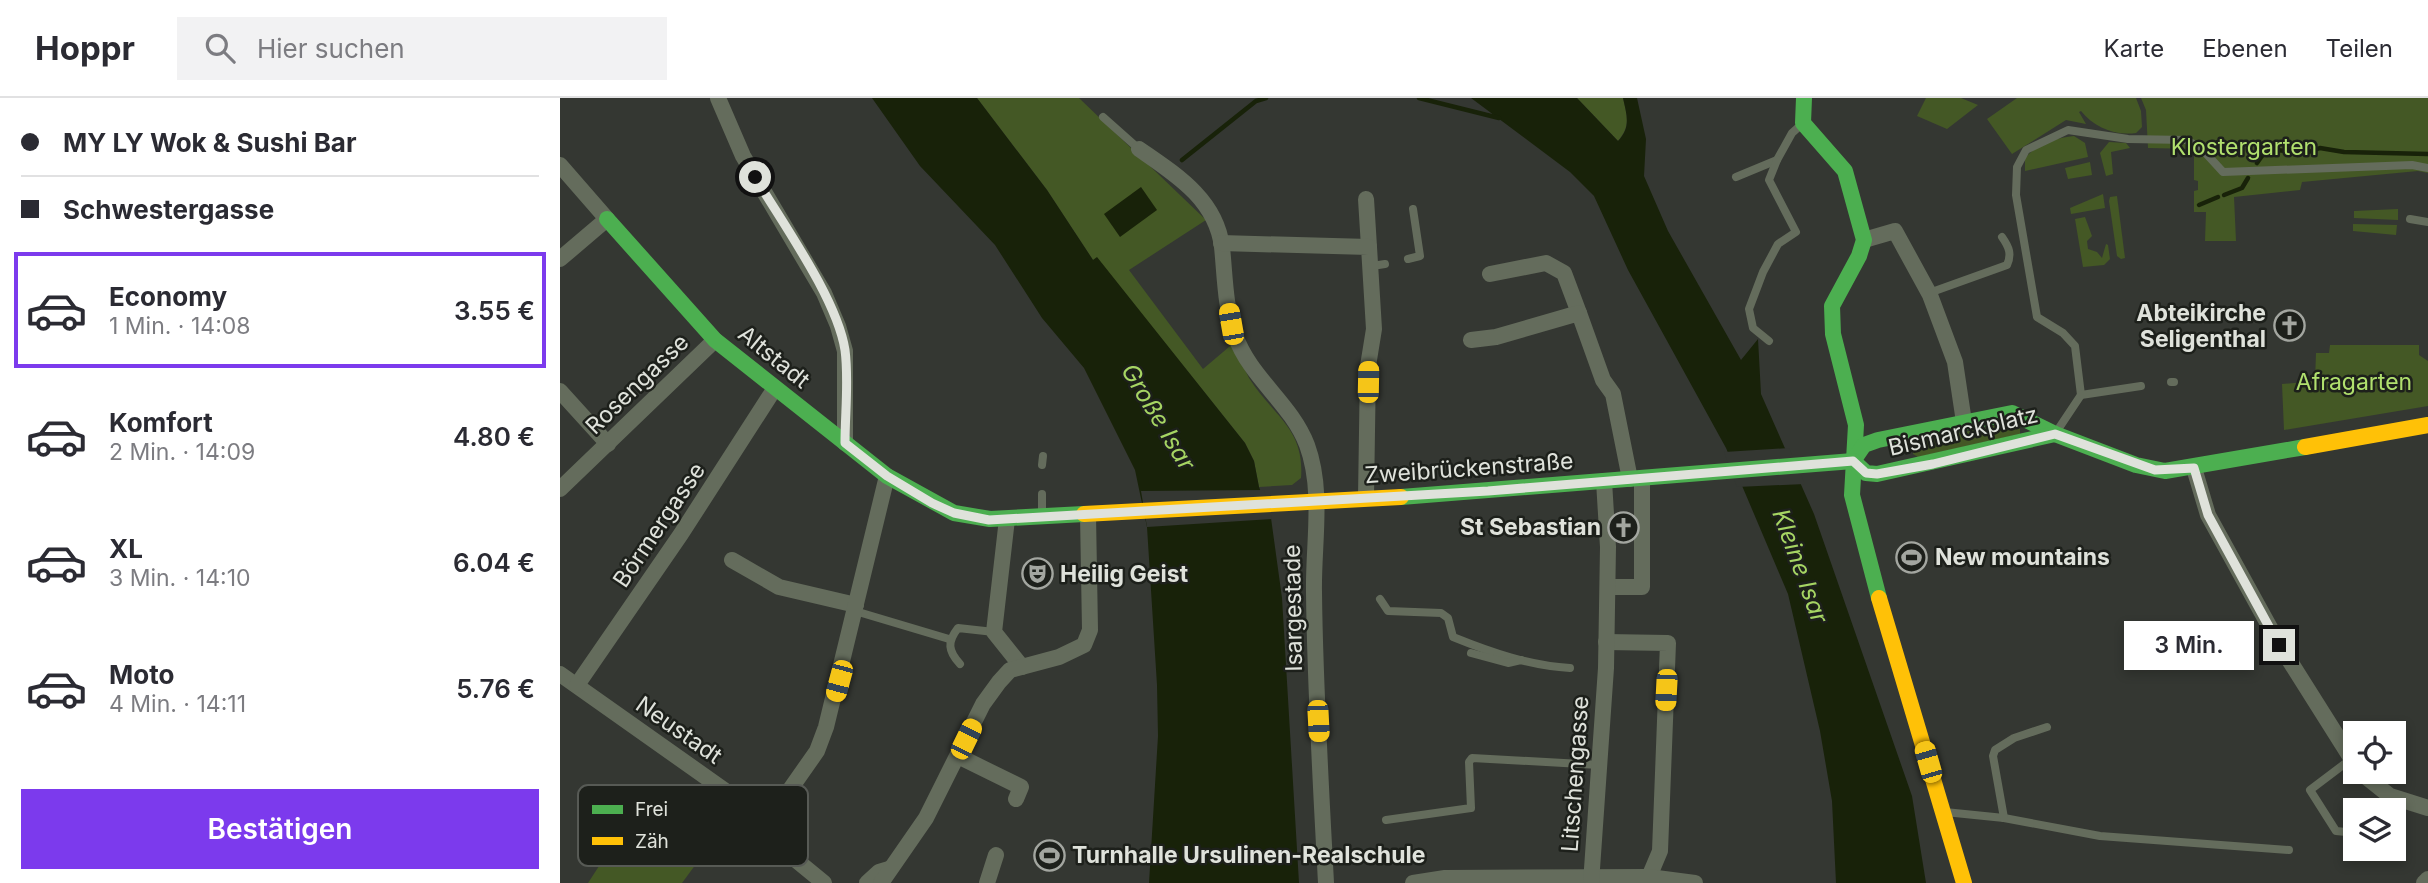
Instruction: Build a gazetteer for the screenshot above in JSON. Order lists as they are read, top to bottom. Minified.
{"streets":{"street":["Altstadt","Rosengasse","Bismarckplatz","Zweibrückenstraße","Börmergasse","Isargestade","Neustadt","Litschengasse"]},"crossings":[["Altstadt","Rosengasse"],["Altstadt","Zweibrückenstraße"],["Altstadt","Börmergasse"],["Bismarckplatz","Zweibrückenstraße"],["Zweibrückenstraße","Isargestade"],["Zweibrückenstraße","Litschengasse"],["Börmergasse","Neustadt"]],"water":["Große Isar","Kleine Isar"],"parks":["Klostergarten","Afragarten"],"places":{"church":["Abteikirche Seligenthal","St Sebastian"],"sports":["New mountains","Turnhalle Ursulinen-Realschule"],"theatre":["Heilig Geist"]},"legend":["Frei","Zäh"],"page":{"header":"Hoppr","search":"Hier suchen","nav":["Karte","Ebenen","Teilen"],"banner":["MY LY Wok & Sushi Bar","Schwestergasse"],"list":[{"name":"Economy","note":"1 Min. · 14:08","value":"3.55 €"},{"name":"Komfort","note":"2 Min. · 14:09","value":"4.80 €"},{"name":"XL","note":"3 Min. · 14:10","value":"6.04 €"},{"name":"Moto","note":"4 Min. · 14:11","value":"5.76 €"}],"bubble":"3 Min.","buttons":"Bestätigen"}}
